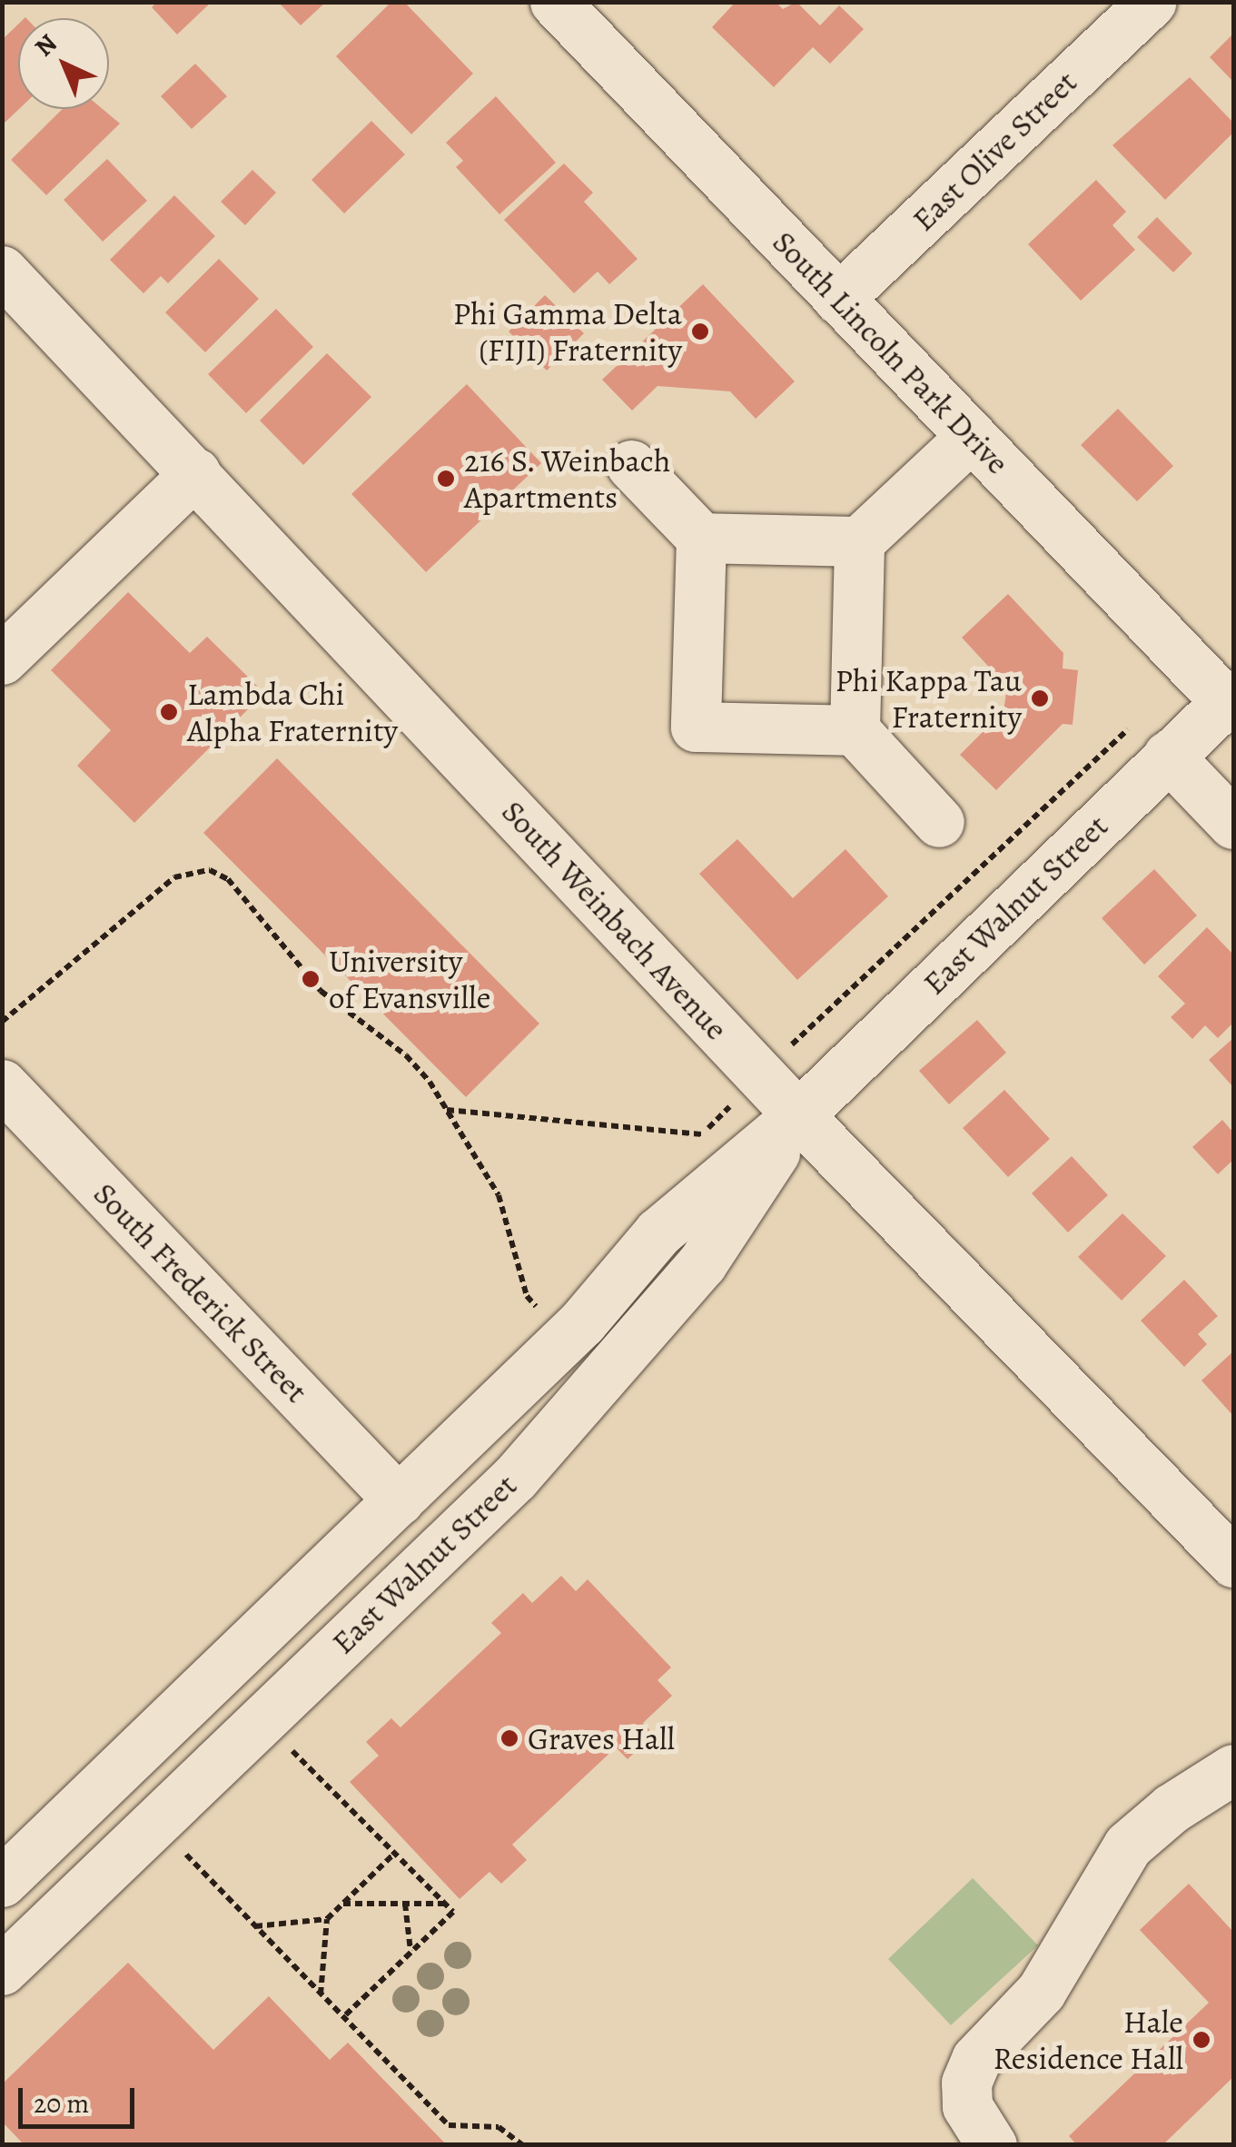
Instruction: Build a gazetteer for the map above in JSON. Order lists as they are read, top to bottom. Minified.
{"streets":{"street":["East Olive Street","South Lincoln Park Drive","East Walnut Street","South Weinbach Avenue","South Frederick Street"]},"crossings":[["East Olive Street","South Lincoln Park Drive"],["South Lincoln Park Drive","East Walnut Street"],["East Walnut Street","South Weinbach Avenue"],["East Walnut Street","South Frederick Street"]],"places":["Phi Gamma Delta (FIJI) Fraternity","216 S. Weinbach Apartments","Phi Kappa Tau Fraternity","Lambda Chi Alpha Fraternity","University of Evansville","Graves Hall","Hale Residence Hall"],"scale_bar":"20 m","north":"top left"}
